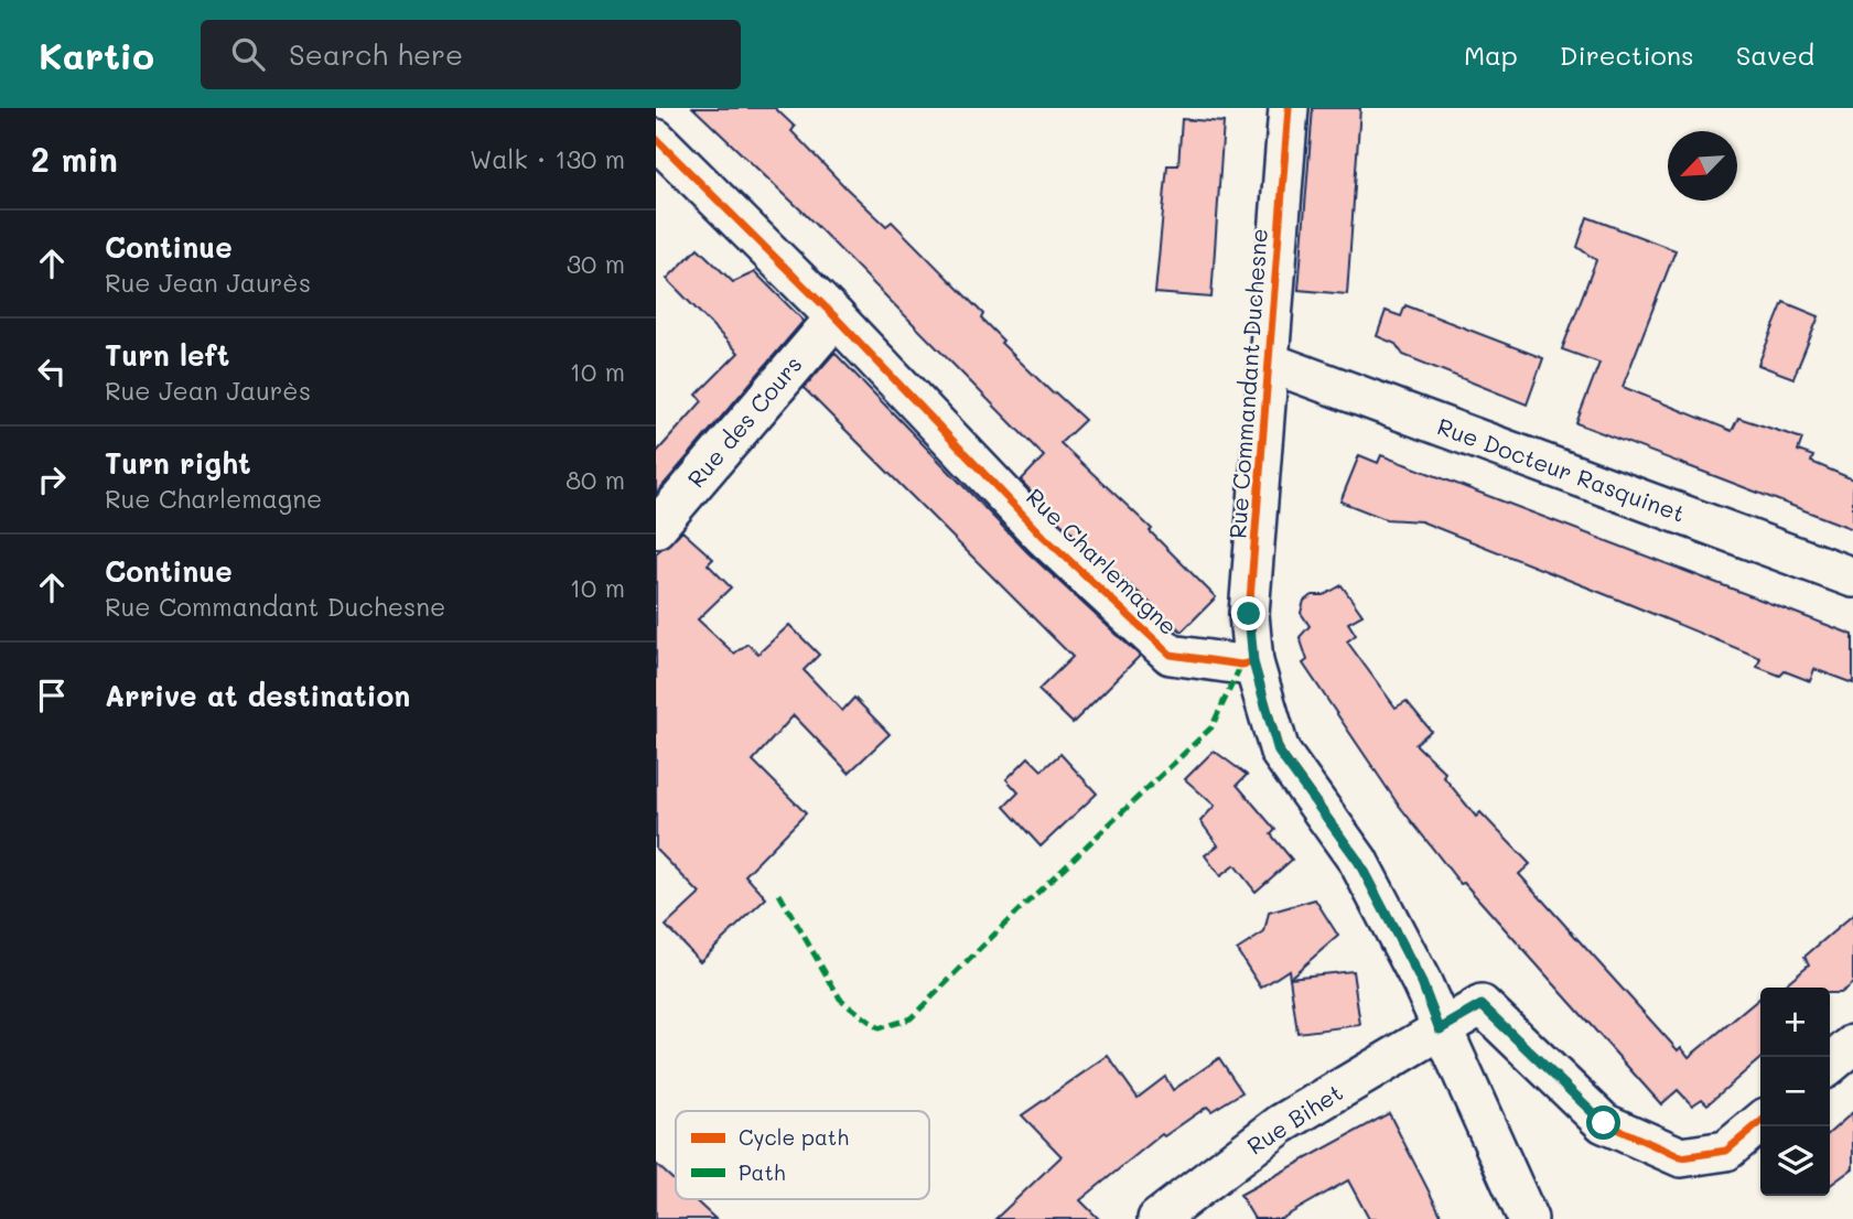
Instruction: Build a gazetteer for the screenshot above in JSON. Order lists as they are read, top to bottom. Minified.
{"streets":{"street":["Rue Commandant Duchesne","Rue des Cours","Rue Docteur Rasquinet","Rue Charlemagne","Rue Bihet"]},"crossings":[["Rue Commandant Duchesne","Rue Docteur Rasquinet"],["Rue Commandant Duchesne","Rue Charlemagne"],["Rue des Cours","Rue Charlemagne"]],"legend":["Cycle path","Path"],"north":"bottom left","page":{"header":"Kartio","search":"Search here","nav":["Map","Directions","Saved"],"heading":["2 min","Walk · 130 m"],"list":[["Continue","Rue Jean Jaurès","30 m"],["Turn left","Rue Jean Jaurès","10 m"],["Turn right","Rue Charlemagne","80 m"],["Continue","Rue Commandant Duchesne","10 m"],"Arrive at destination"],"map_buttons":["+","−"]}}
